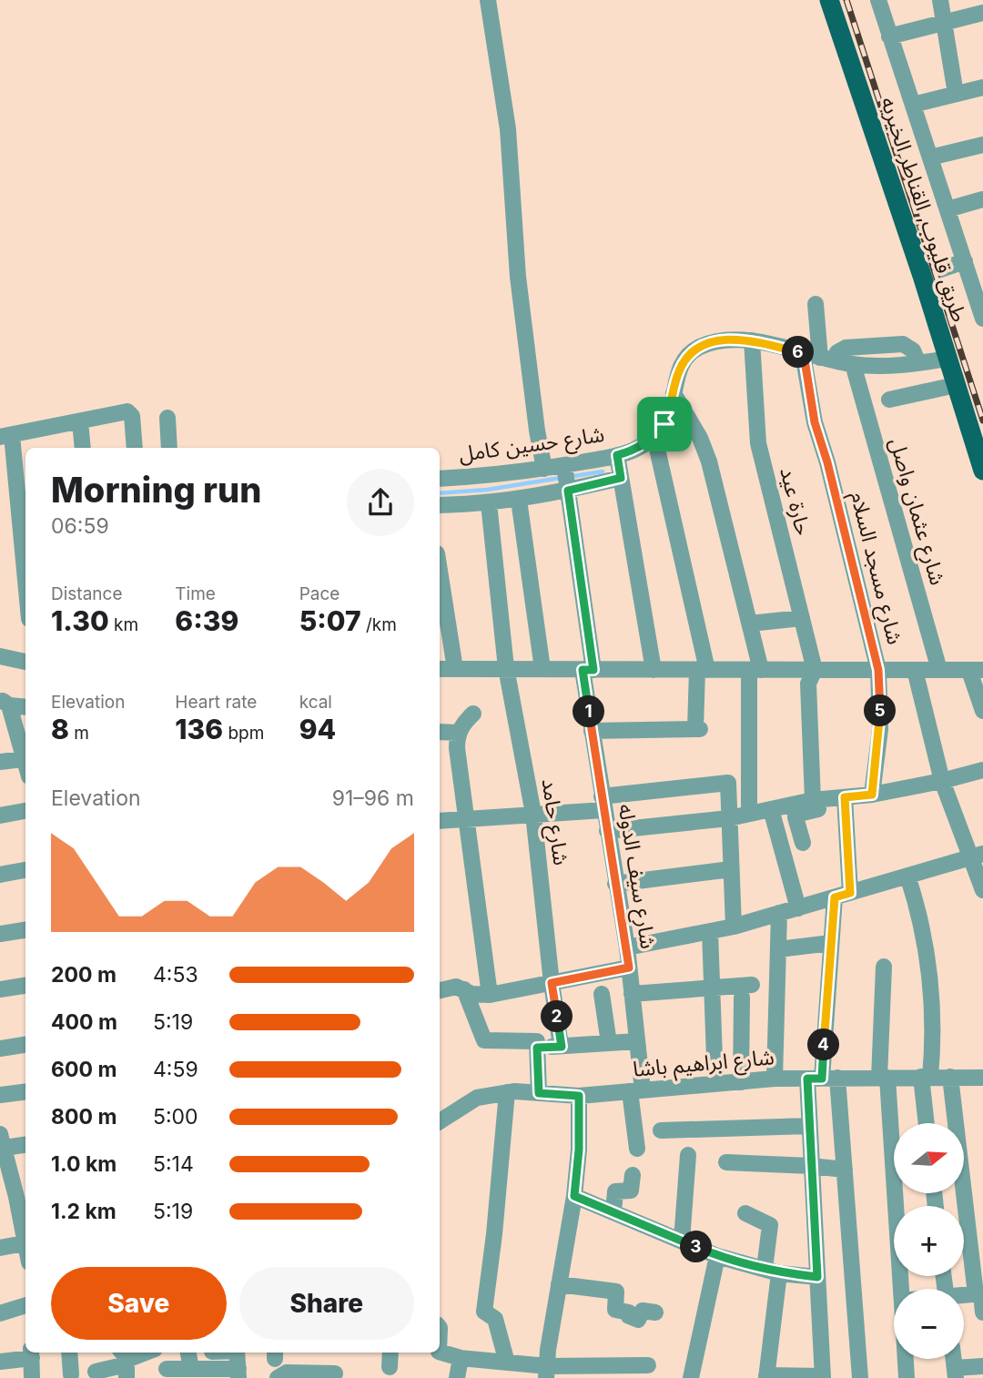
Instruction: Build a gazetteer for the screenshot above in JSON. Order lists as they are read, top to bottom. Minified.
{"streets":{"main road":["طريق قليوب, القناطر الخيريه"],"street":["شارع حسين كامل","حارة عيد","شارع عثمان واصل","شارع مسجد السلام","شارع حامد","شارع سيف الدوله","شارع ابراهيم باشا"]},"crossings":[["شارع حسين كامل","شارع سيف الدوله"],["شارع سيف الدوله","شارع ابراهيم باشا"]],"north":"right","page":{"pins":["6","5","1","2","4","3"],"heading":["Morning run","06:59"],"stats":[["Distance","1.30 km"],["Time","6:39"],["Pace","5:07 /km"],["Elevation","8 m"],["Heart rate","136 bpm"],["kcal","94"]],"chart":["Elevation","91–96 m"],"list":[{"name":"200 m","note":"4:53"},{"name":"400 m","note":"5:19"},{"name":"600 m","note":"4:59"},{"name":"800 m","note":"5:00"},{"name":"1.0 km","note":"5:14"},{"name":"1.2 km","note":"5:19"}],"map_buttons":["+","−"],"buttons":["Save","Share"]}}
